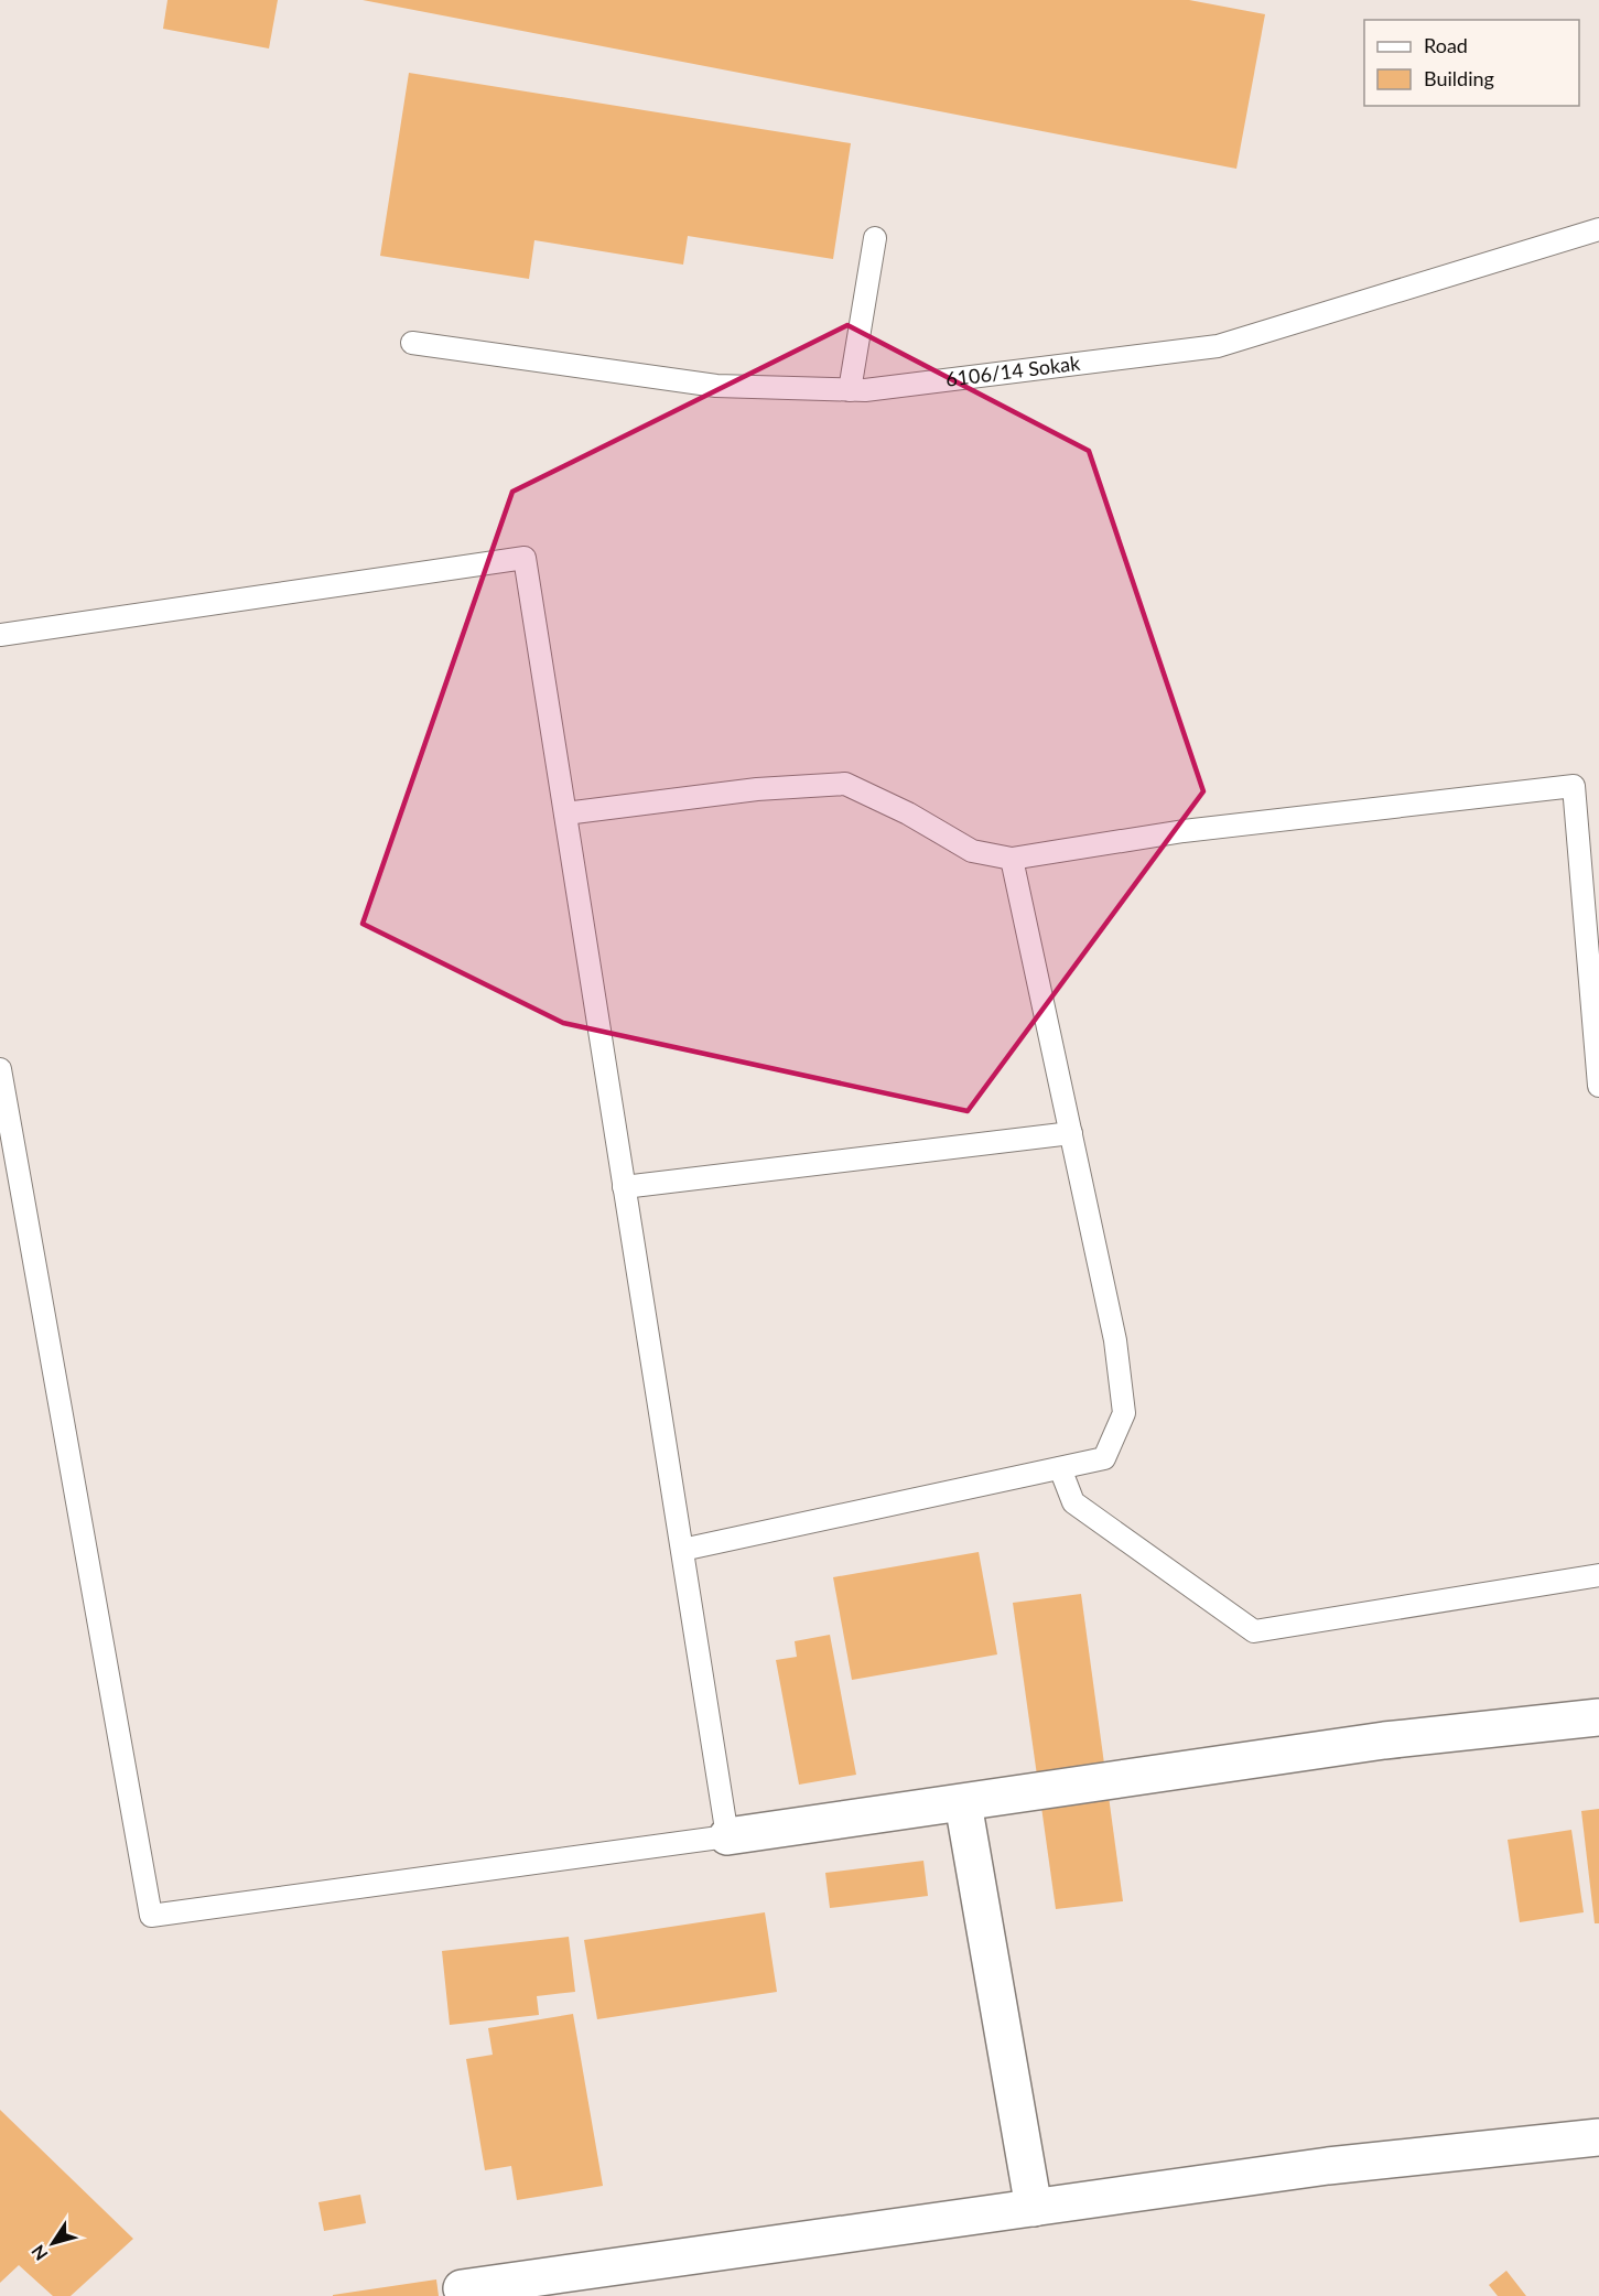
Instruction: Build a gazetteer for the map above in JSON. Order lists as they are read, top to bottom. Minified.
{"streets":{"lane":["6106/14 Sokak"]},"legend":["Road","Building"],"north":"bottom left"}
